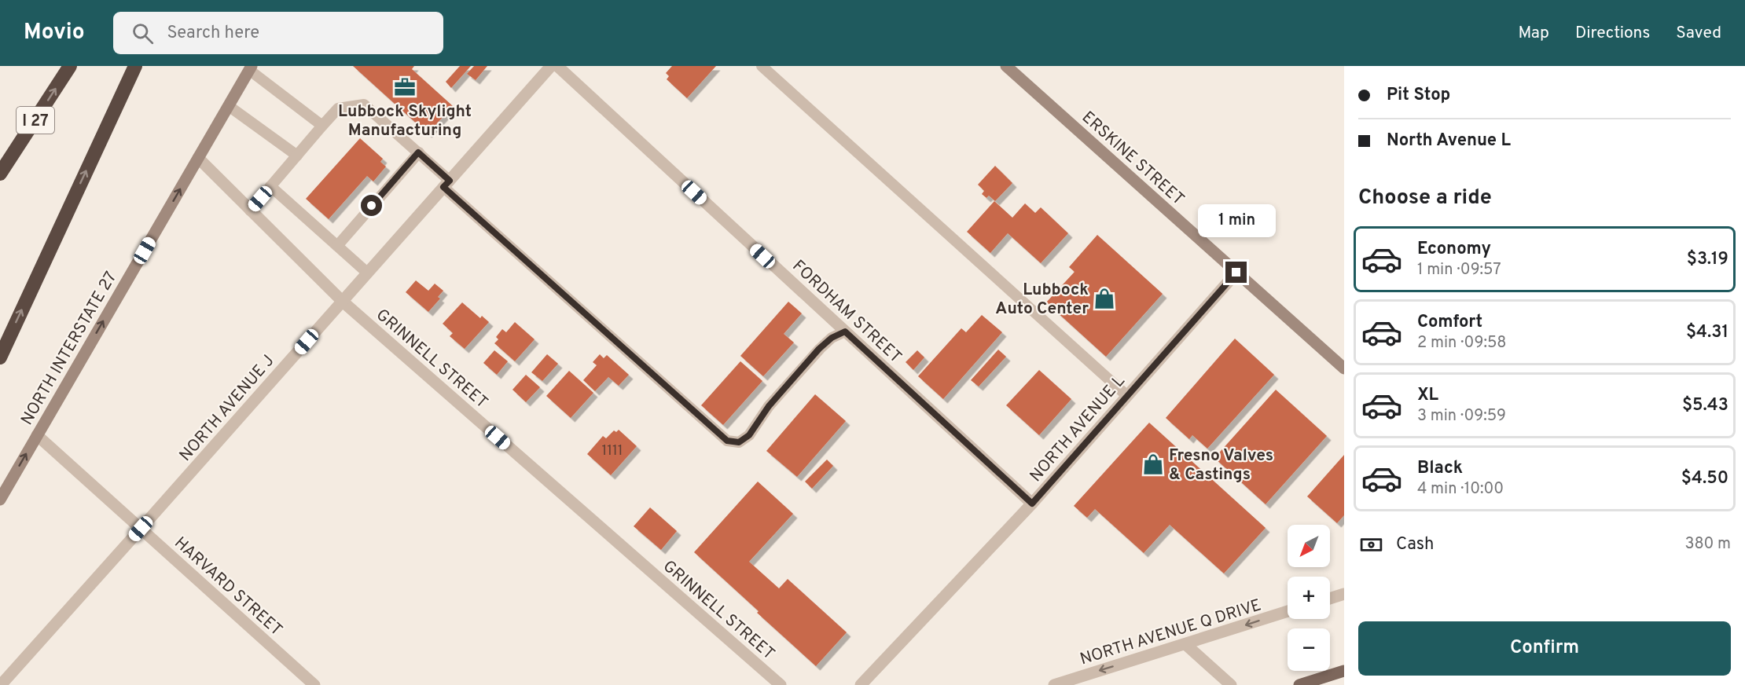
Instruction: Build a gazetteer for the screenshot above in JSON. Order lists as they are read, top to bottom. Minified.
{"streets":{"highway":["I 27"],"main road":["ERSKINE STREET","NORTH INTERSTATE 27"],"street":["FORDHAM STREET","GRINNELL STREET","NORTH AVENUE J","NORTH AVENUE L","HARVARD STREET","NORTH AVENUE Q DRIVE"]},"crossings":[["ERSKINE STREET","NORTH AVENUE L"],["FORDHAM STREET","NORTH AVENUE L"],["NORTH INTERSTATE 27","GRINNELL STREET"],["NORTH INTERSTATE 27","HARVARD STREET"],["GRINNELL STREET","NORTH AVENUE J"],["NORTH AVENUE J","HARVARD STREET"]],"one_way":["NORTH INTERSTATE 27","NORTH AVENUE Q DRIVE"],"places":{"office":["Lubbock Skylight Manufacturing"],"shop":["Lubbock Auto Center","Fresno Valves & Castings"]},"house_numbers":["1111"],"north":"bottom left","page":{"header":"Movio","search":"Search here","nav":["Map","Directions","Saved"],"banner":["Pit Stop","North Avenue L"],"heading":"Choose a ride","bubble":"1 min","list":[{"name":"Economy","note":"1 min · 09:57","value":"$3.19"},{"name":"Comfort","note":"2 min · 09:58","value":"$4.31"},{"name":"XL","note":"3 min · 09:59","value":"$5.43"},{"name":"Black","note":"4 min · 10:00","value":"$4.50"}],"pay":["Cash","380 m"],"map_buttons":["+","−"],"buttons":"Confirm"}}
